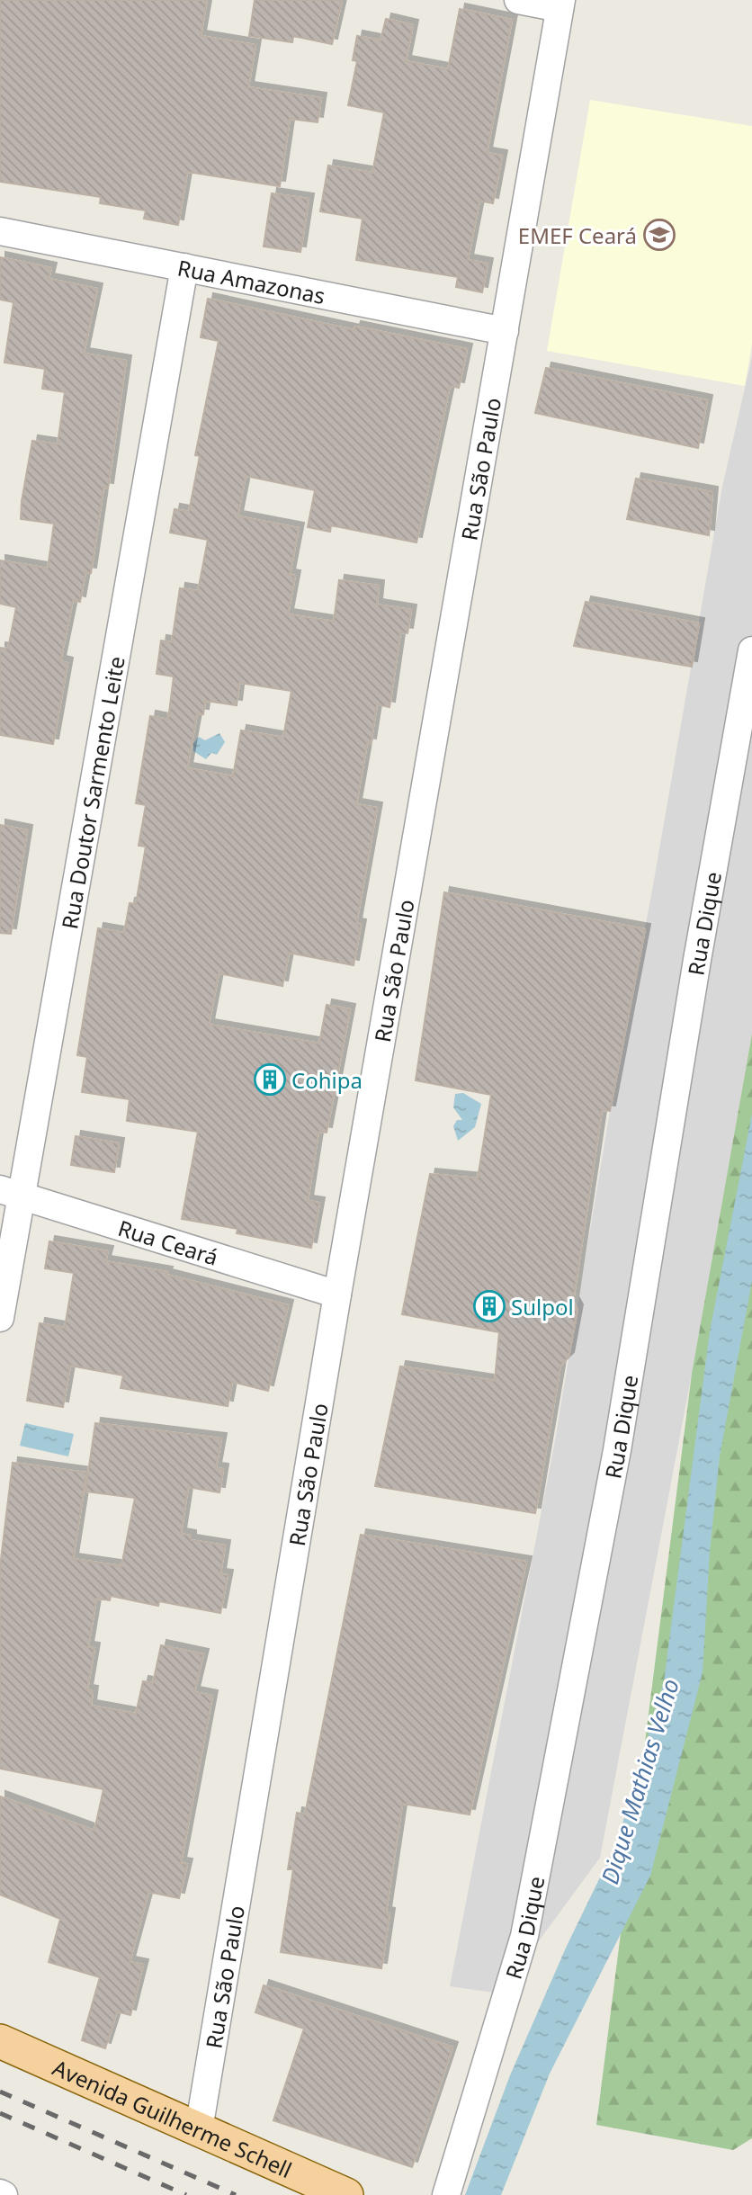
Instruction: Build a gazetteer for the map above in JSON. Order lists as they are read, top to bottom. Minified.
{"streets":{"main road":["Avenida Guilherme Schell"],"street":["Rua Amazonas","Rua São Paulo","Rua Doutor Sarmento Leite","Rua Dique","Rua Ceará"]},"crossings":[["Rua Amazonas","Rua São Paulo"],["Rua Amazonas","Rua Doutor Sarmento Leite"],["Rua São Paulo","Rua Ceará"],["Rua São Paulo","Avenida Guilherme Schell"],["Rua Doutor Sarmento Leite","Rua Ceará"]],"water":["Dique Mathias Velho"],"places":{"school or university":["EMEF Ceará"],"building":["Cohipa","Sulpol"]}}
